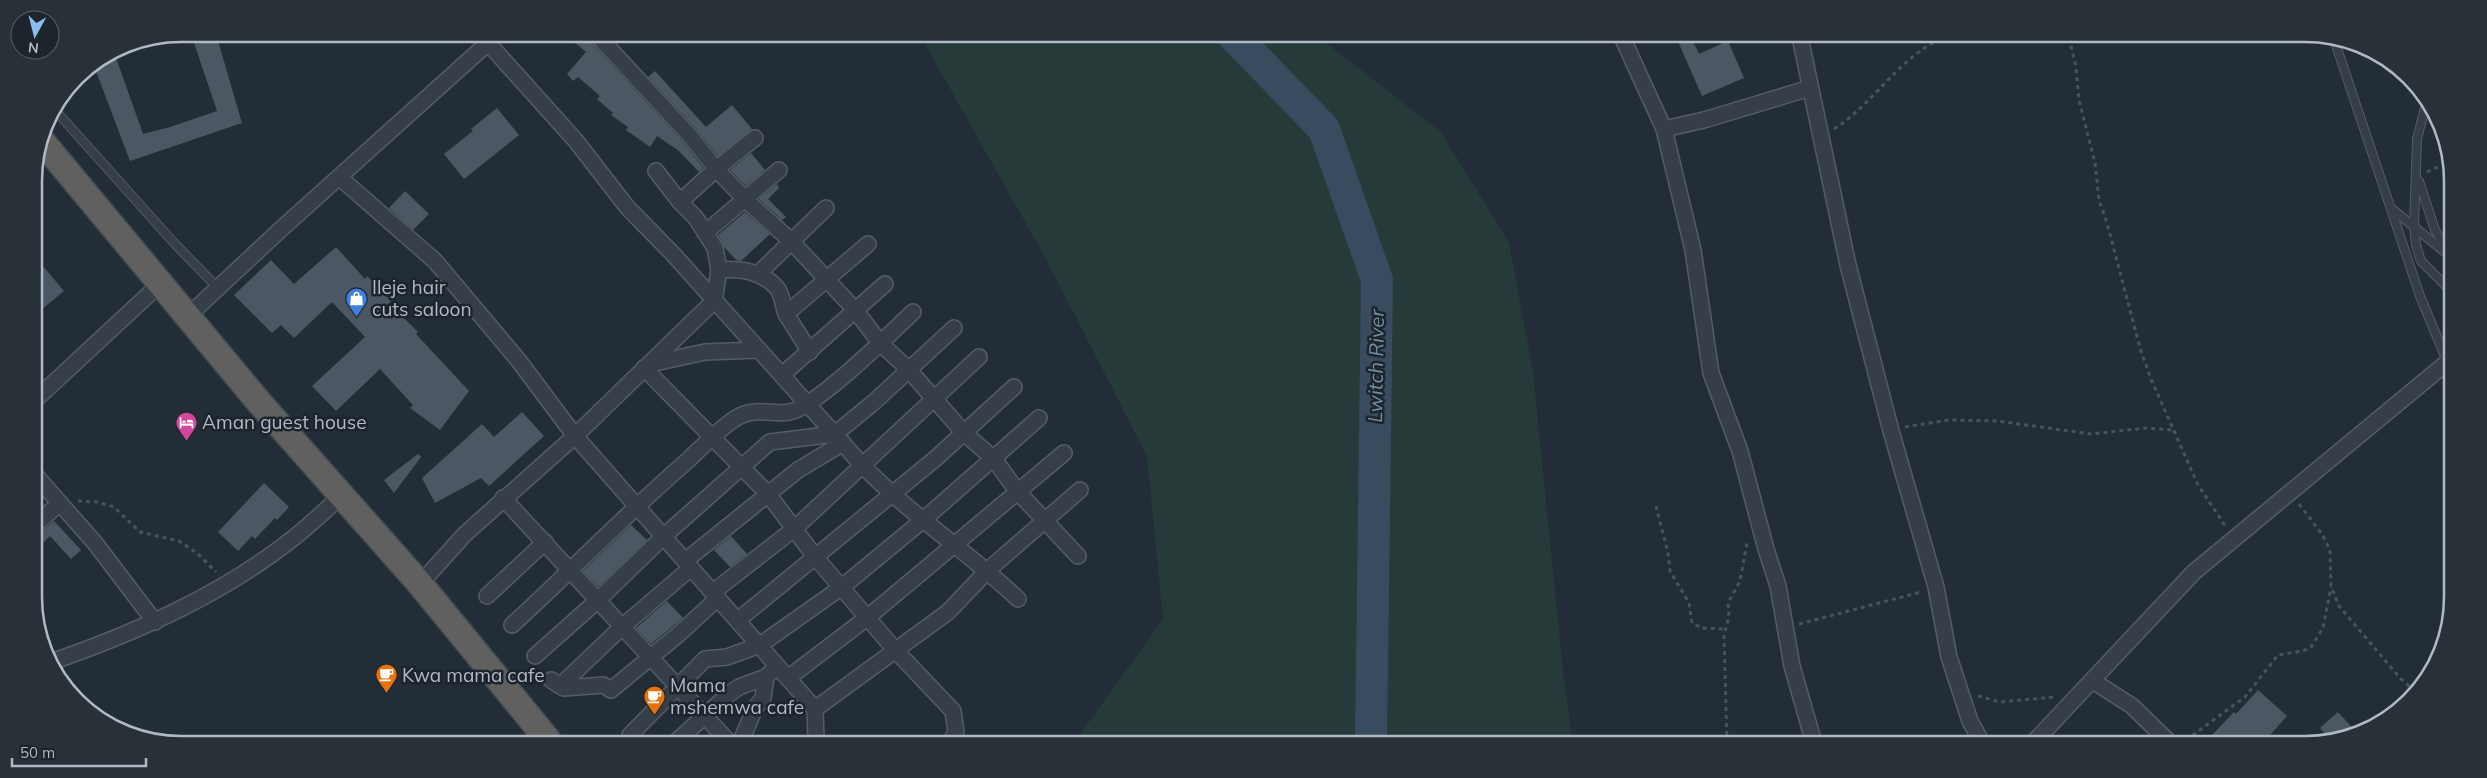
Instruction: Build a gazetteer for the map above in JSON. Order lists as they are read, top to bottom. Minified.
{"water":["Lwitch River"],"places":{"shop":["Ileje hair cuts saloon"],"hotel":["Aman guest house"],"cafe":["Kwa mama cafe","Mama mshemwa cafe"]},"scale_bar":"50 m","north":"bottom"}
